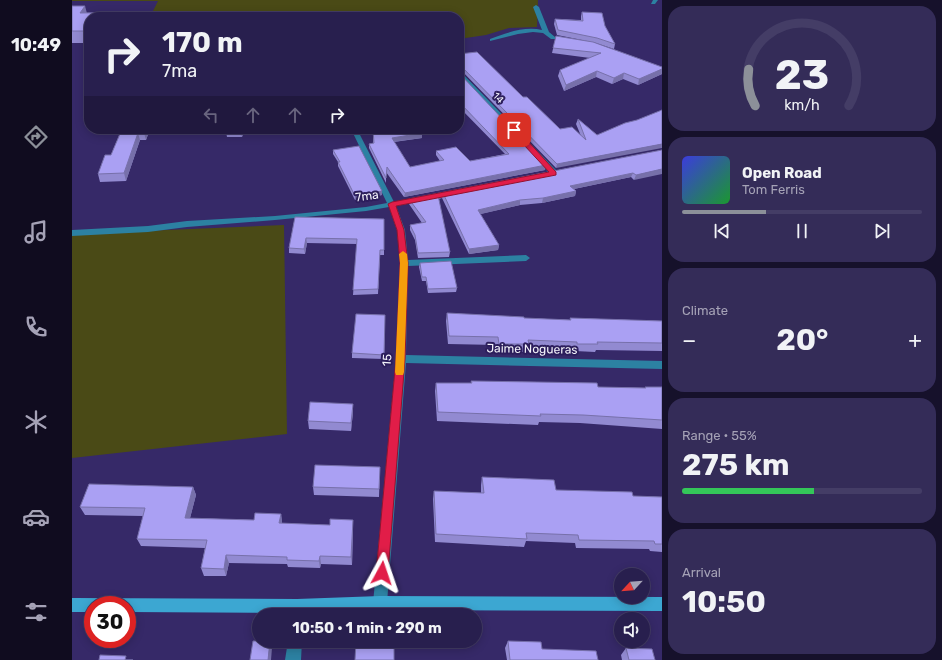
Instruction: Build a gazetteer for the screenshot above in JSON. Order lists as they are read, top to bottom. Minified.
{"streets":{"street":["14","7ma","Jaime Nogueras","15"]},"crossings":[["7ma","15"],["Jaime Nogueras","15"]],"north":"bottom left","page":{"tabs":"10:49","turn":["170 m","7ma"],"song":["Open Road","Tom Ferris"],"tile":["Climate",["Range · 55%","275 km"],["Arrival","10:50"]],"heat":["−","20°","+"],"limit":"30","trip":"10:50 · 1 min · 290 m","gauge":["23","km/h"]}}
